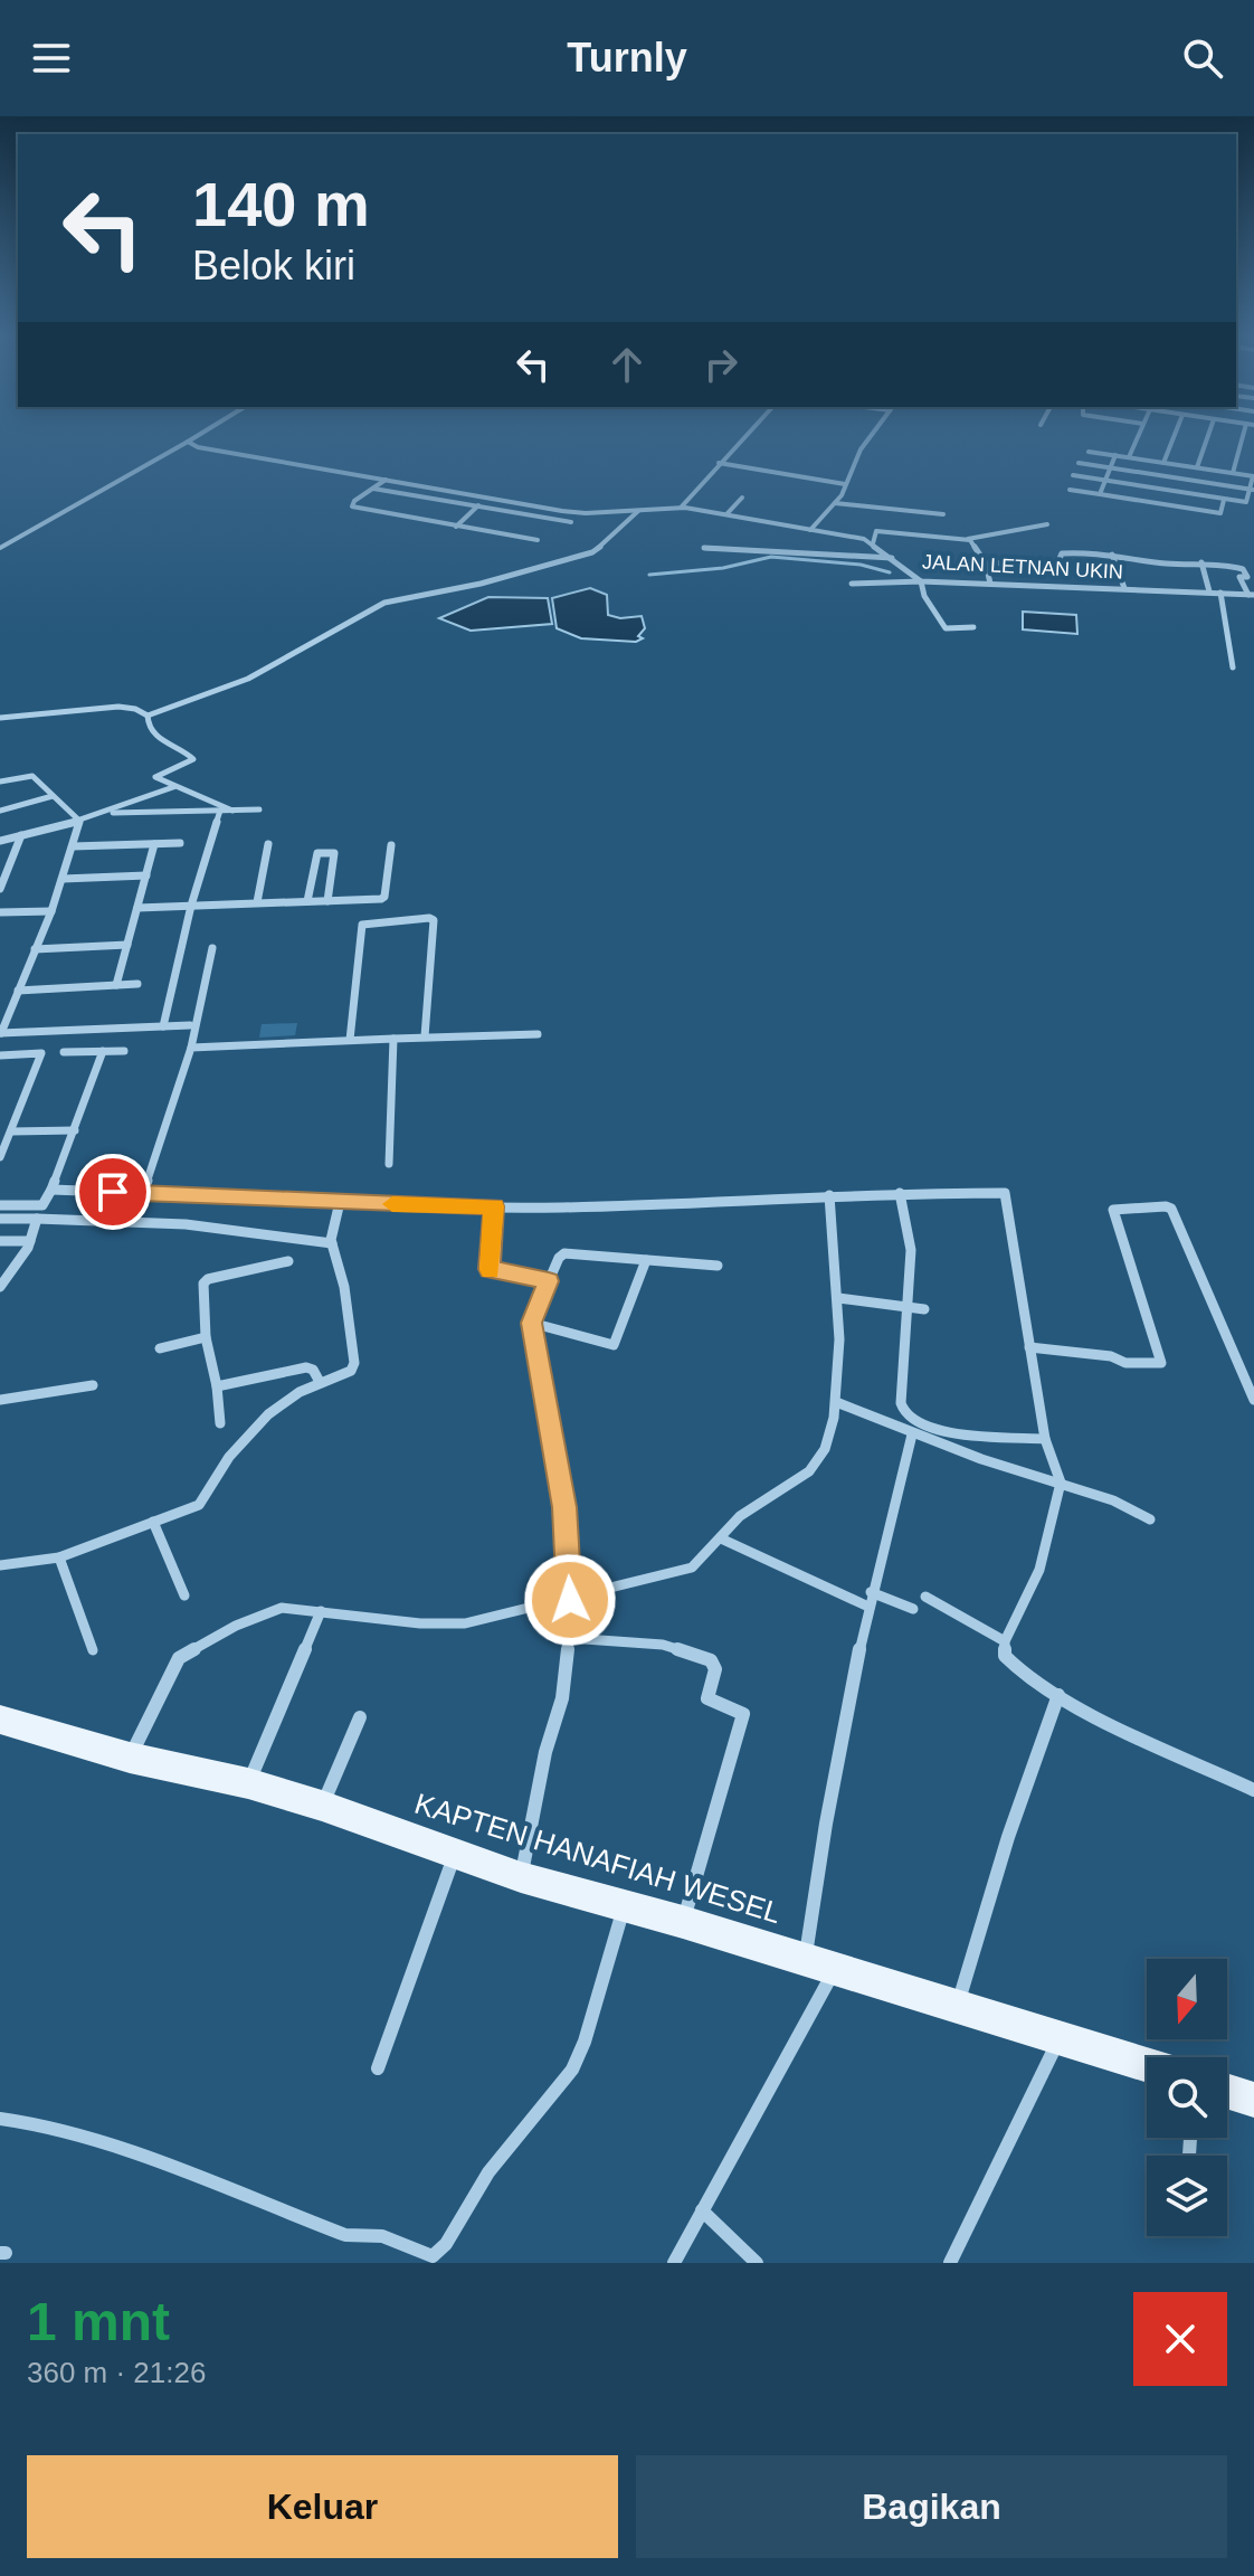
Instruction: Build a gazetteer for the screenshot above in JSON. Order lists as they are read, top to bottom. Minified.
{"streets":{"main road":["KAPTEN HANAFIAH WESEL"],"street":["JALAN LETNAN UKIN"]},"north":"bottom","page":{"header":"Turnly","turn":["140 m","Belok kiri"],"heading":["1 mnt","360 m · 21:26"],"buttons":["Keluar","Bagikan"]}}
